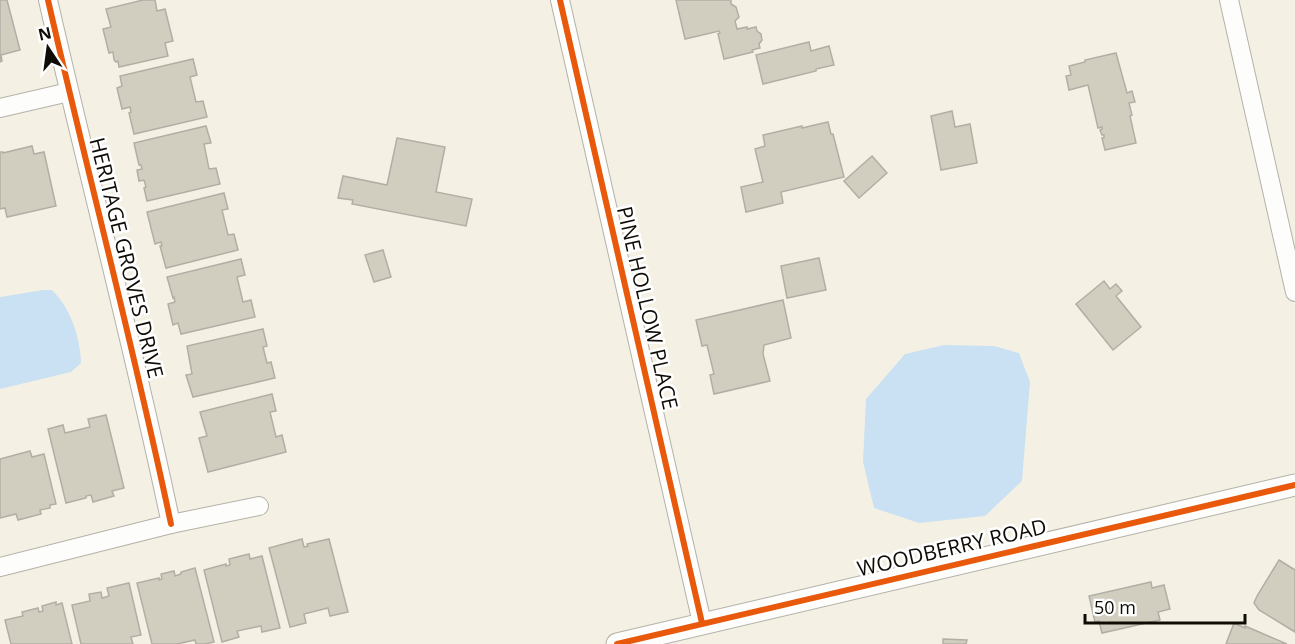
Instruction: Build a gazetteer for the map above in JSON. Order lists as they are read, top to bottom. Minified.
{"streets":{"street":["HERITAGE GROVES DRIVE","PINE HOLLOW PLACE","WOODBERRY ROAD"]},"crossings":[["PINE HOLLOW PLACE","WOODBERRY ROAD"]],"scale_bar":"50 m","north":"top"}
